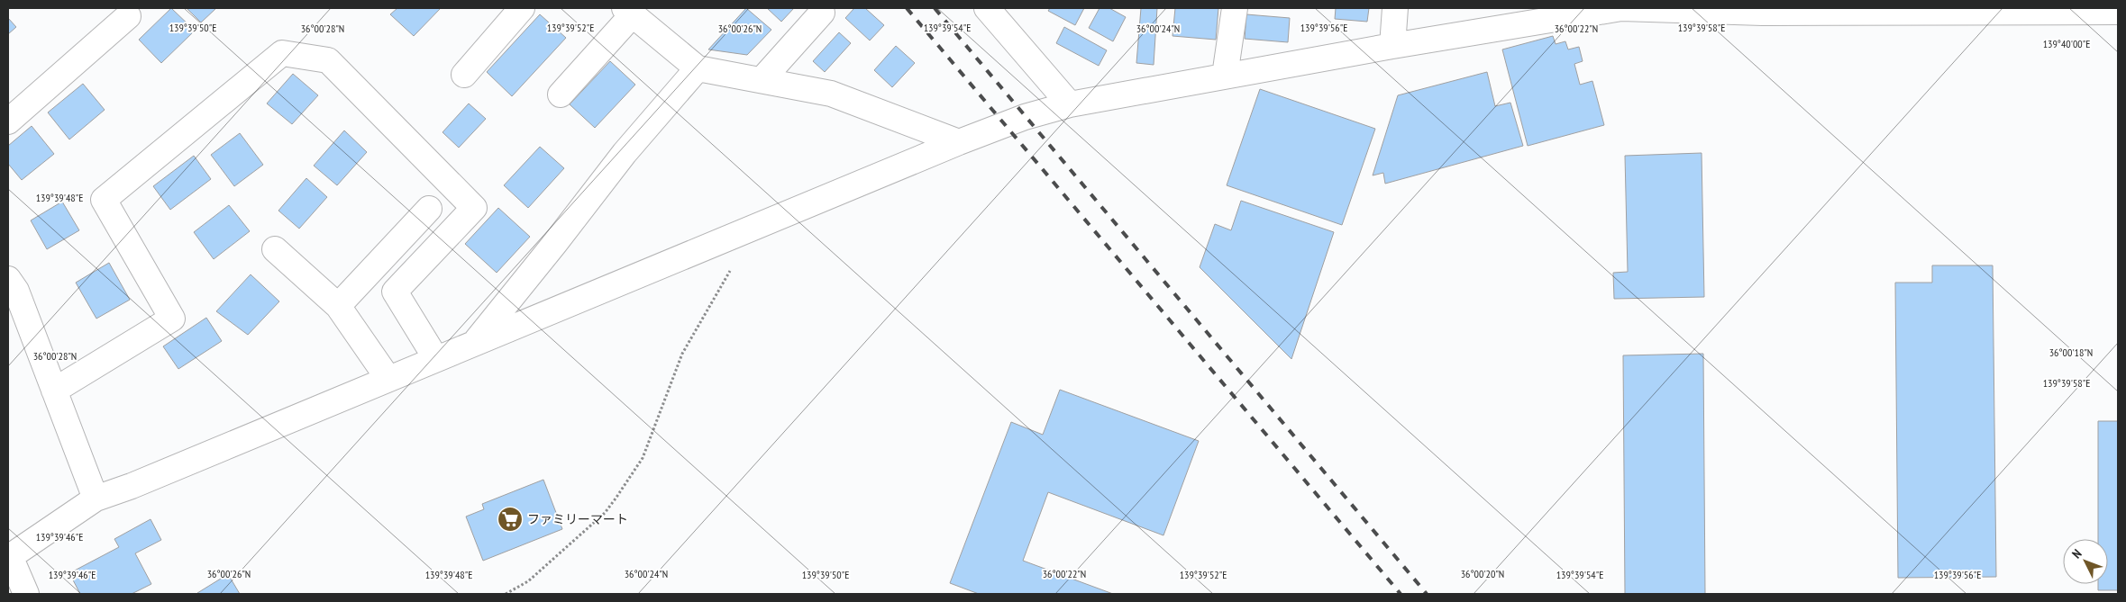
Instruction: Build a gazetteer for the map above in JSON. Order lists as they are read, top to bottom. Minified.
{"places":{"supermarket":["ファミリーマート"]},"north":"top left","coordinates":["139°39'50\"E","139°39'52\"E","139°39'54\"E","139°39'56\"E","139°39'58\"E","36°00'28\"N","36°00'26\"N","36°00'24\"N","36°00'22\"N","139°40'00\"E","139°39'48\"E","36°00'18\"N","139°39'46\"E","36°00'20\"N"]}
